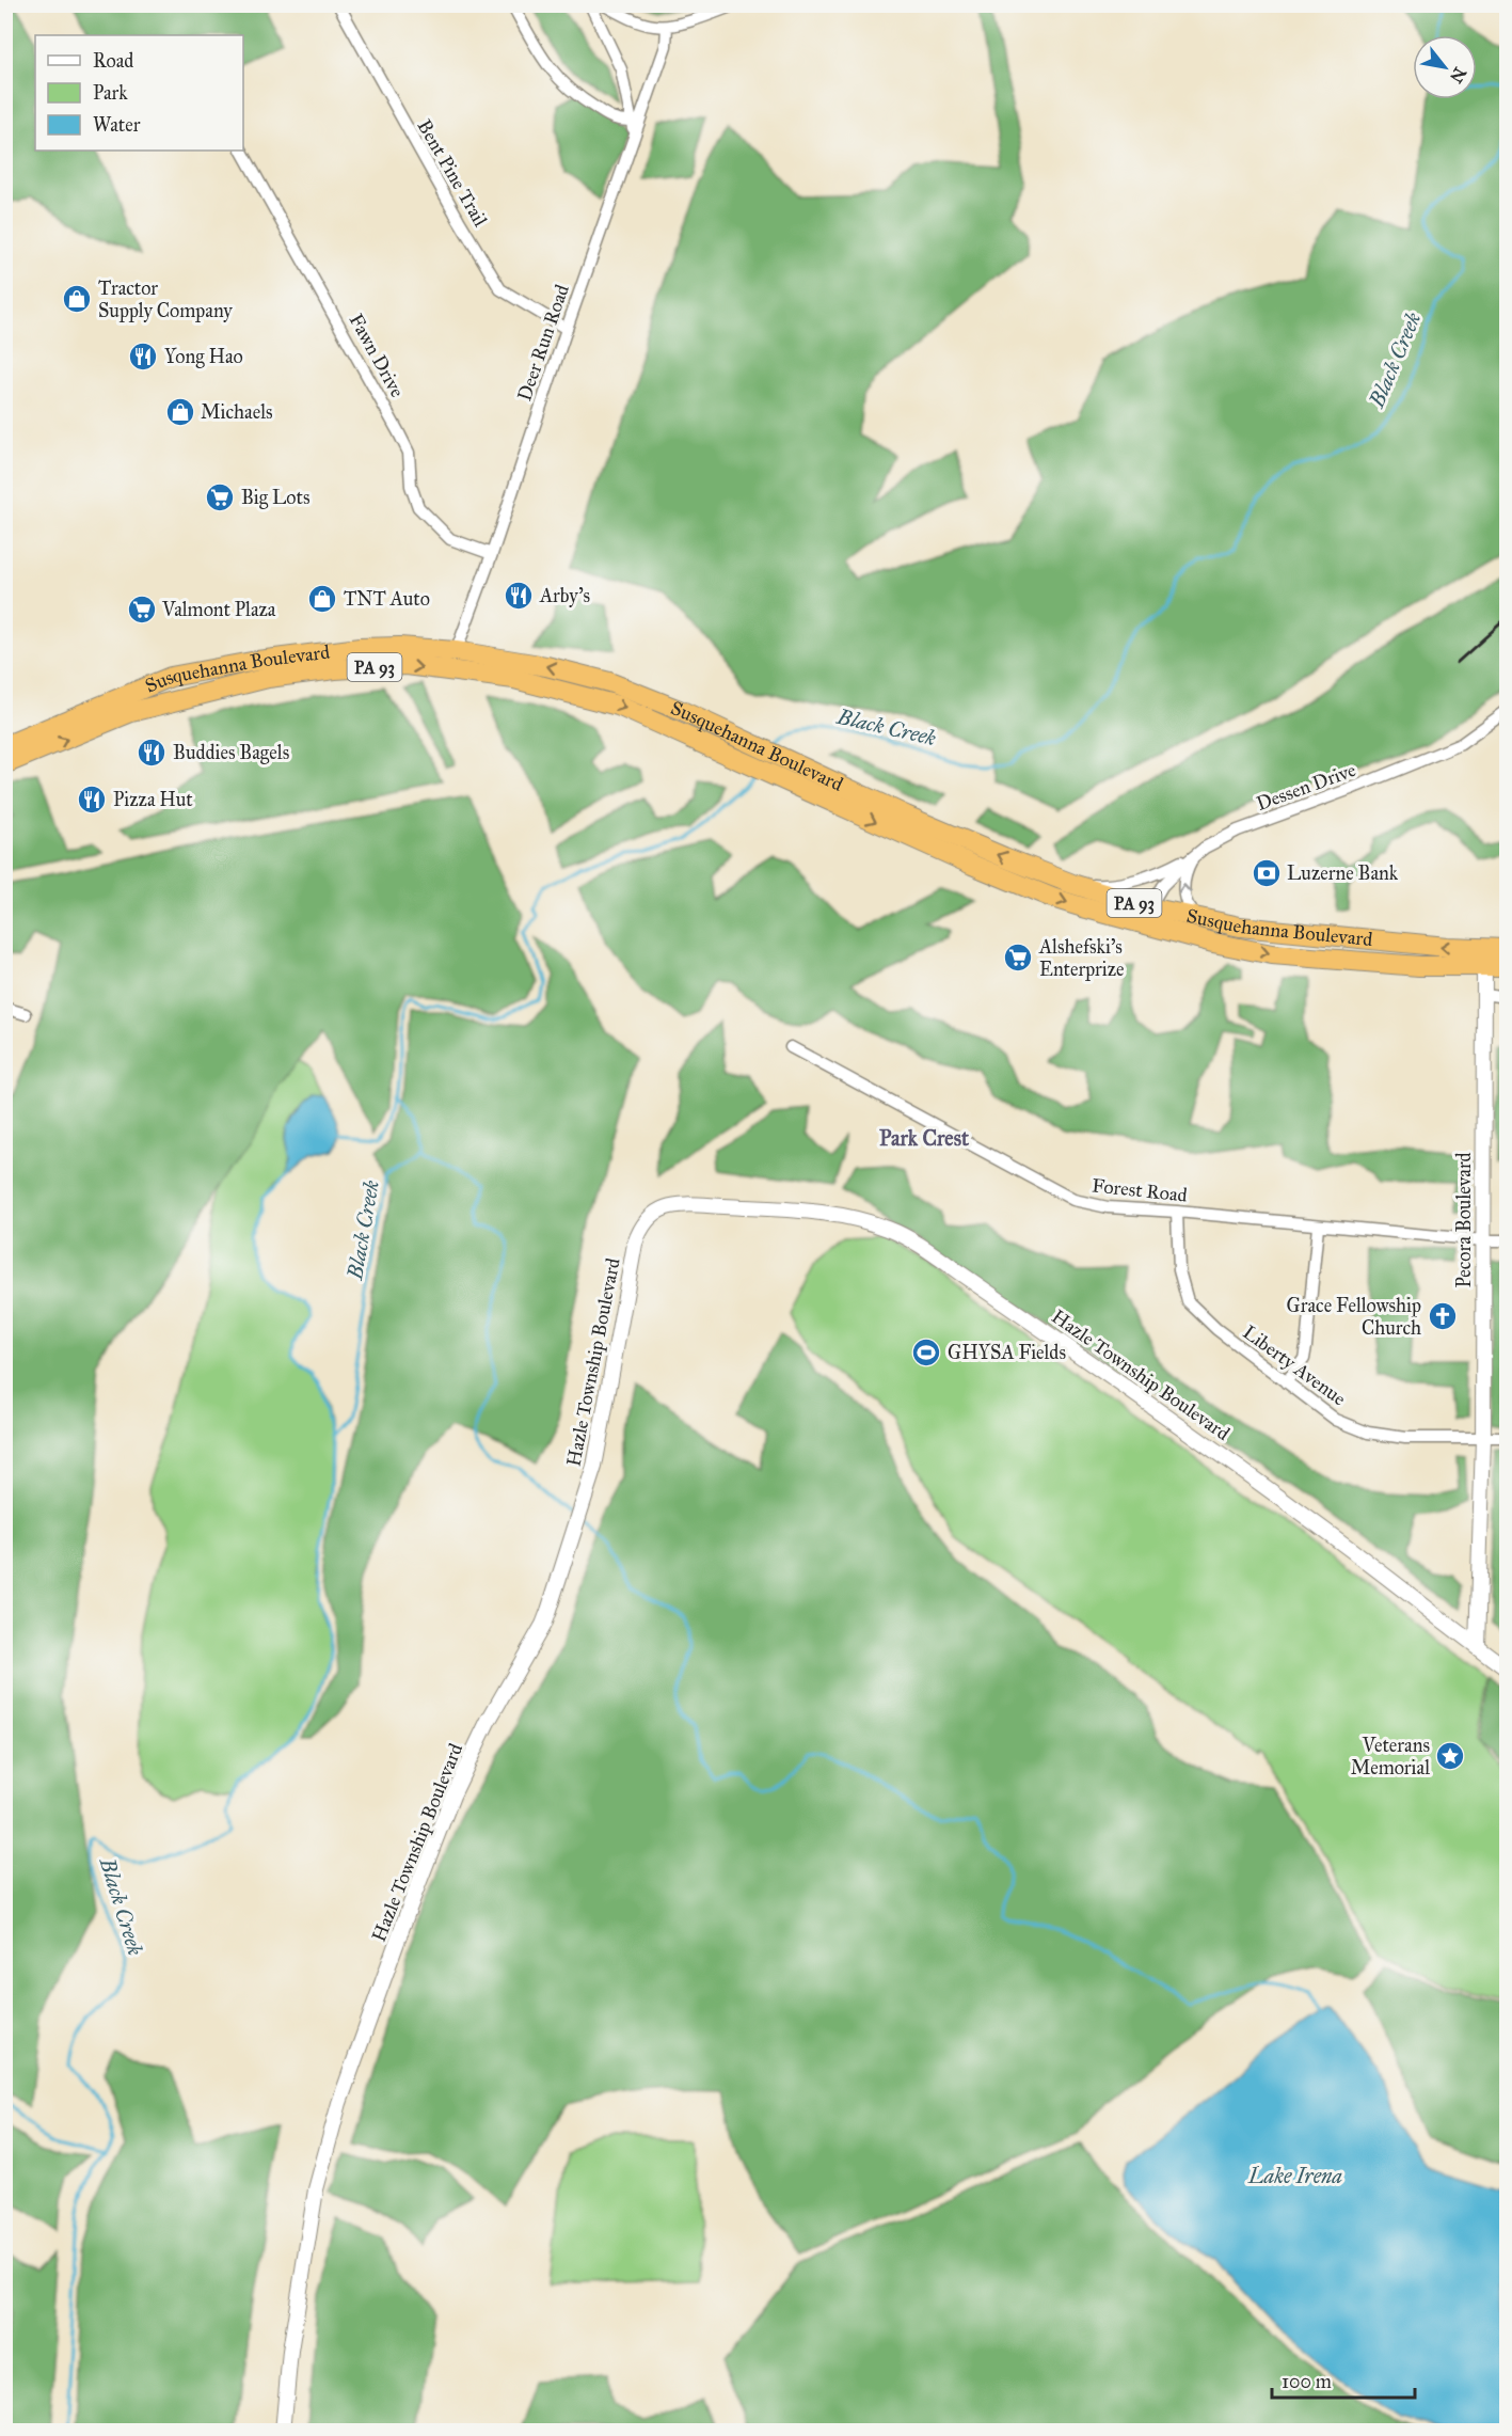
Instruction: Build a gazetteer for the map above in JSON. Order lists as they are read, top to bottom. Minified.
{"streets":{"highway":["PA 93","Susquehanna Boulevard"],"street":["Bent Pine Trail","Deer Run Road","Fawn Drive","Dessen Drive","Forest Road","Pecora Boulevard","Hazle Township Boulevard","Liberty Avenue"]},"crossings":[["Bent Pine Trail","Deer Run Road"],["Deer Run Road","Fawn Drive"],["Deer Run Road","Susquehanna Boulevard"],["Susquehanna Boulevard","Dessen Drive"],["Susquehanna Boulevard","Pecora Boulevard"],["Forest Road","Pecora Boulevard"],["Forest Road","Liberty Avenue"],["Pecora Boulevard","Hazle Township Boulevard"],["Pecora Boulevard","Liberty Avenue"]],"districts":["Park Crest"],"water":["Black Creek","Lake Irena"],"places":{"shop":["Tractor Supply Company","Michaels","TNT Auto"],"restaurant":["Yong Hao","Arby's","Buddies Bagels","Pizza Hut"],"supermarket":["Big Lots","Valmont Plaza","Alshefski's Enterprize"],"bank":["Luzerne Bank"],"church":["Grace Fellowship Church"],"sports":["GHYSA Fields"],"place":["Veterans Memorial"]},"legend":["Road","Park","Water"],"scale_bar":"100 m","north":"bottom right"}
